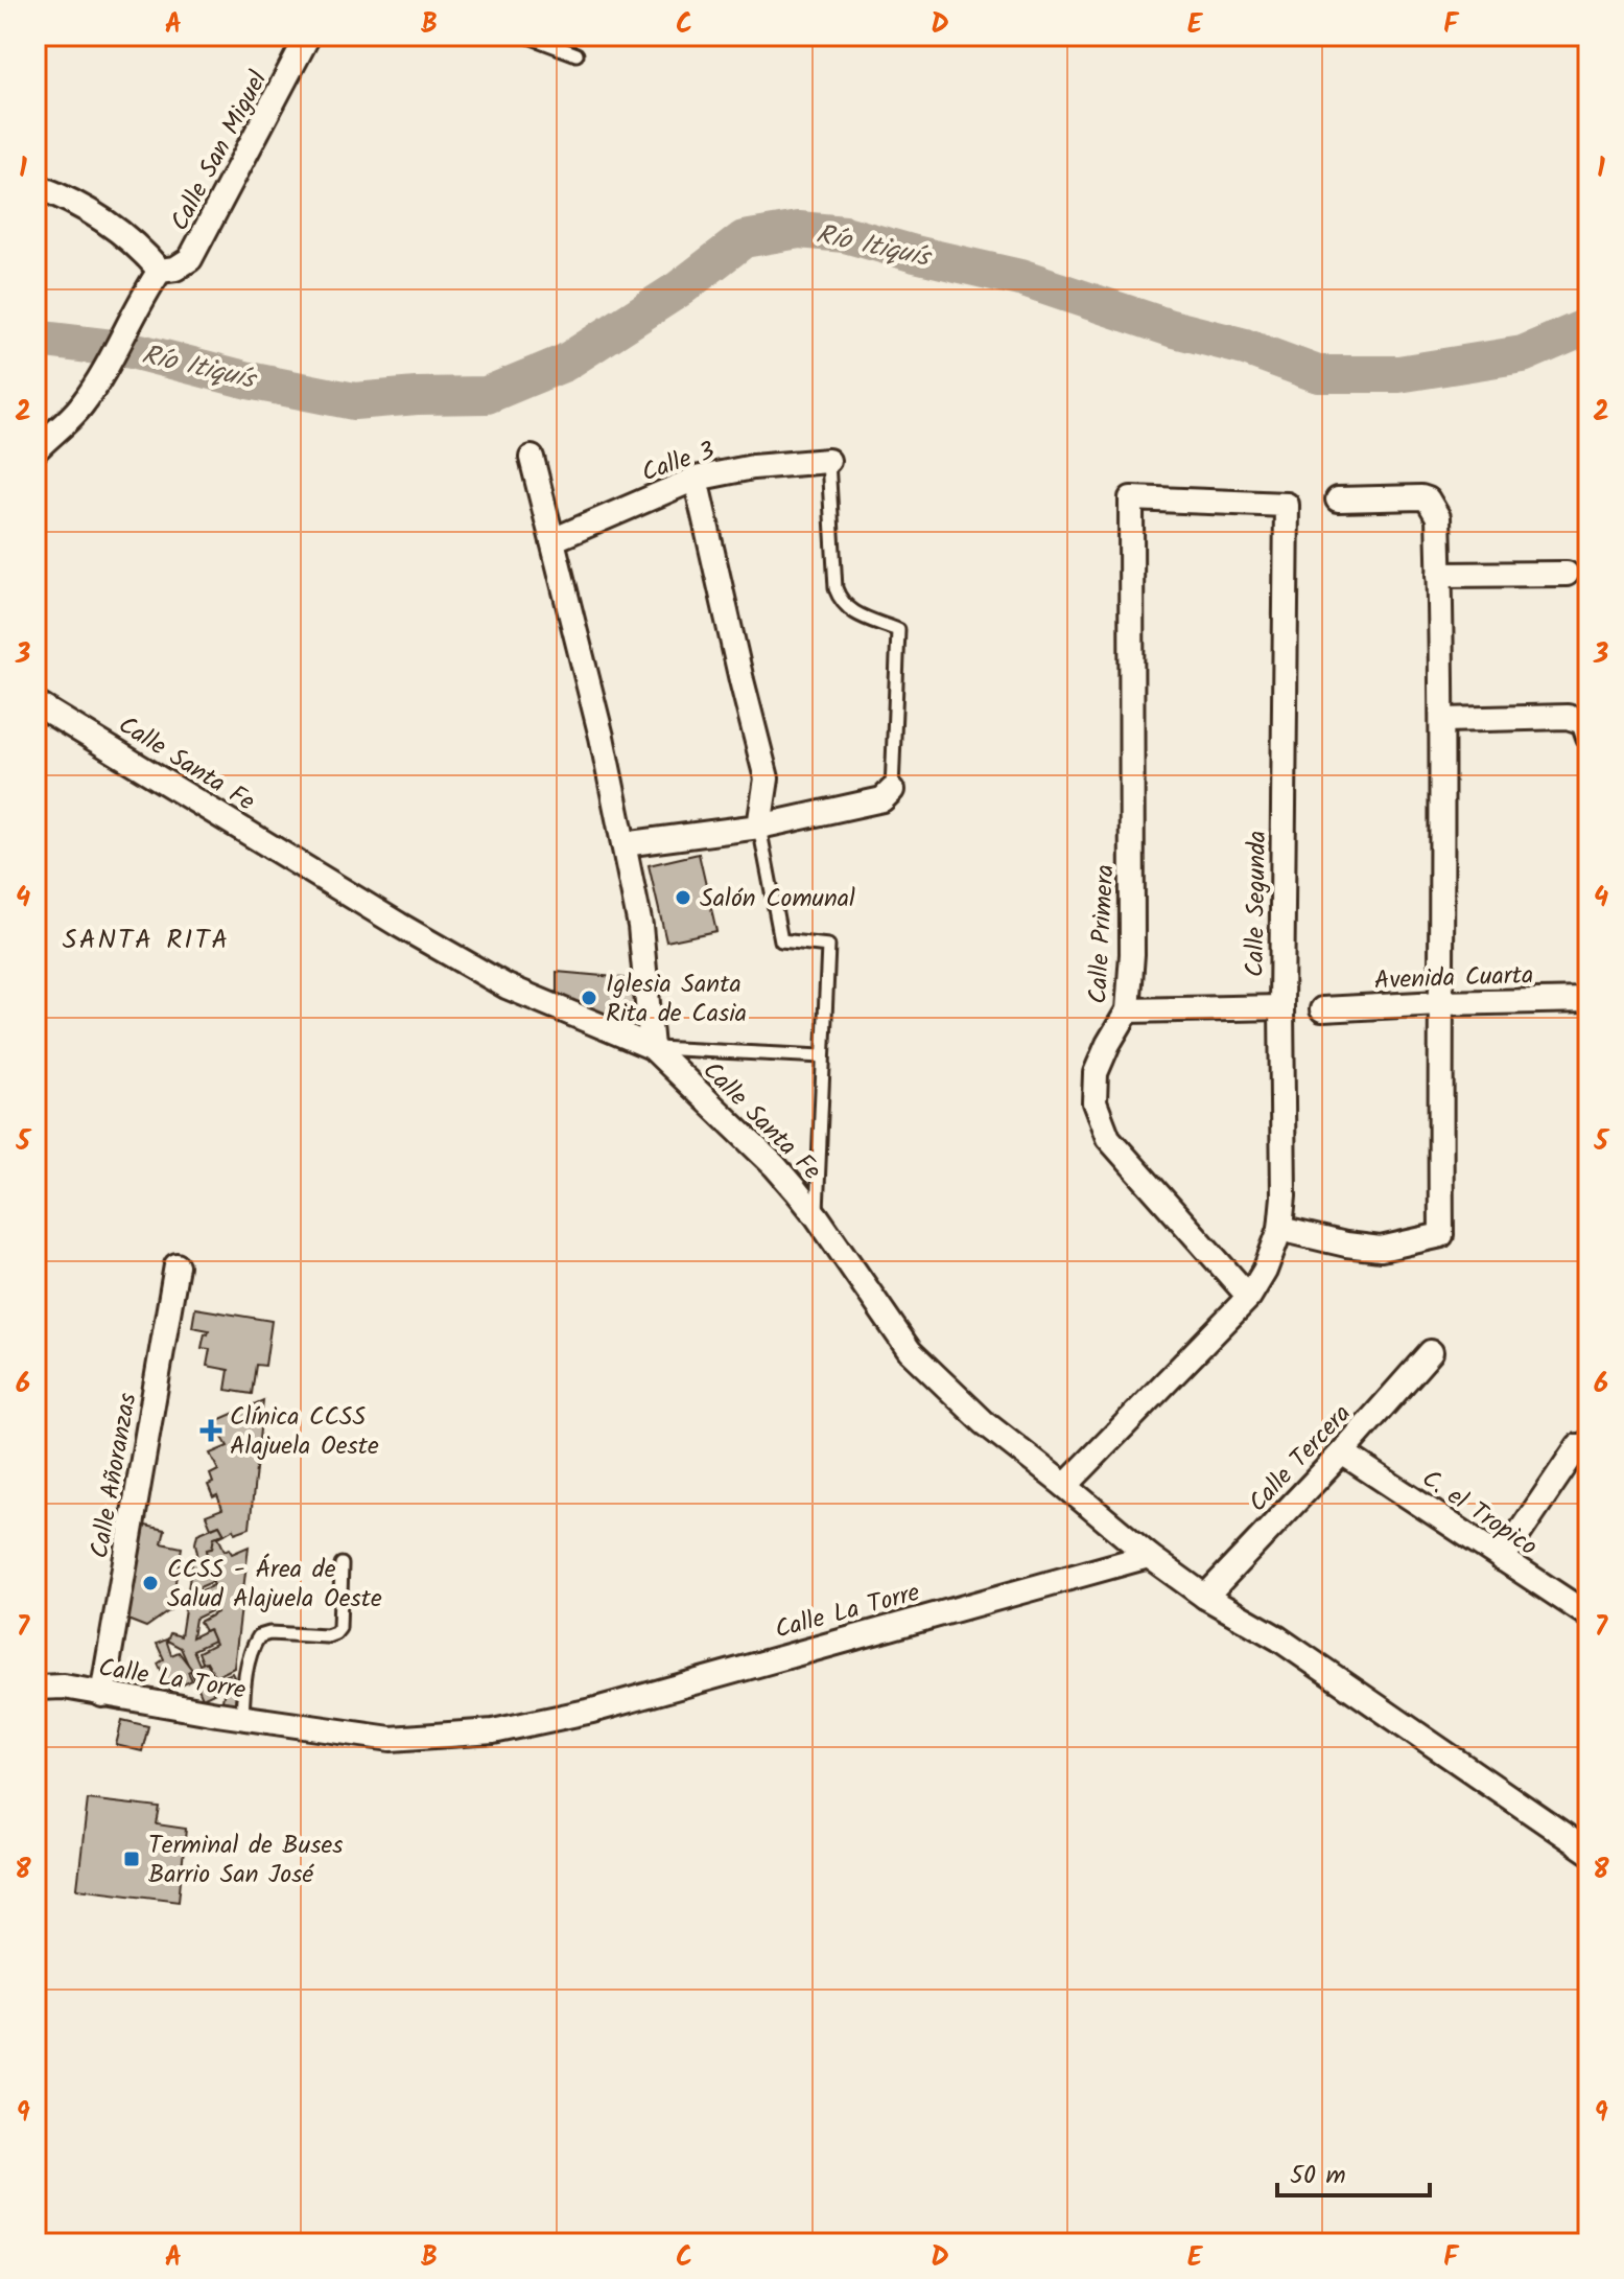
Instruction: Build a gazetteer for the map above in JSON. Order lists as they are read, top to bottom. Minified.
{"streets":{"street":["Calle San Miguel","Calle 3","Calle Santa Fe","Calle Segunda","Calle Primera","Avenida Cuarta","Calle Tercera","Calle Añoranzas","C. el Tropico","Calle La Torre"]},"crossings":[["Calle Santa Fe","Calle La Torre"],["Calle Segunda","Calle Primera"],["Calle Tercera","C. el Tropico"],["Calle Añoranzas","Calle La Torre"]],"districts":["SANTA RITA"],"water":["Río Itiquís"],"places":{"other":["Salón Comunal","Iglesia Santa Rita de Casia","CCSS - Área de Salud Alajuela Oeste"],"health":["Clínica CCSS Alajuela Oeste"],"transit":["Terminal de Buses Barrio San José"]},"scale_bar":"50 m","grid":{"columns":["A","B","C","D","E","F"],"rows":["1","2","3","4","5","6","7","8","9"]}}
